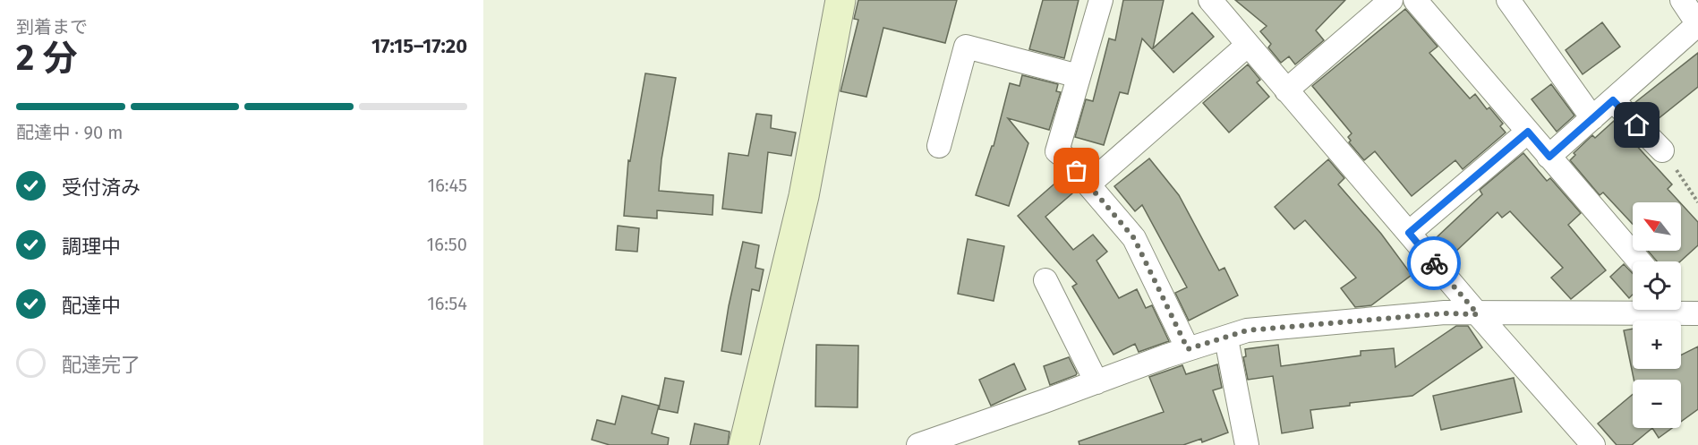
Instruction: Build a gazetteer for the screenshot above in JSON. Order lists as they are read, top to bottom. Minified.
{"north":"top left","page":{"heading":["2 分","到着まで","17:15–17:20"],"bar":"配達中 · 90 m","list":[["受付済み","16:45"],["調理中","16:50"],["配達中","16:54"],"配達完了"],"map_buttons":["+","−"]}}
